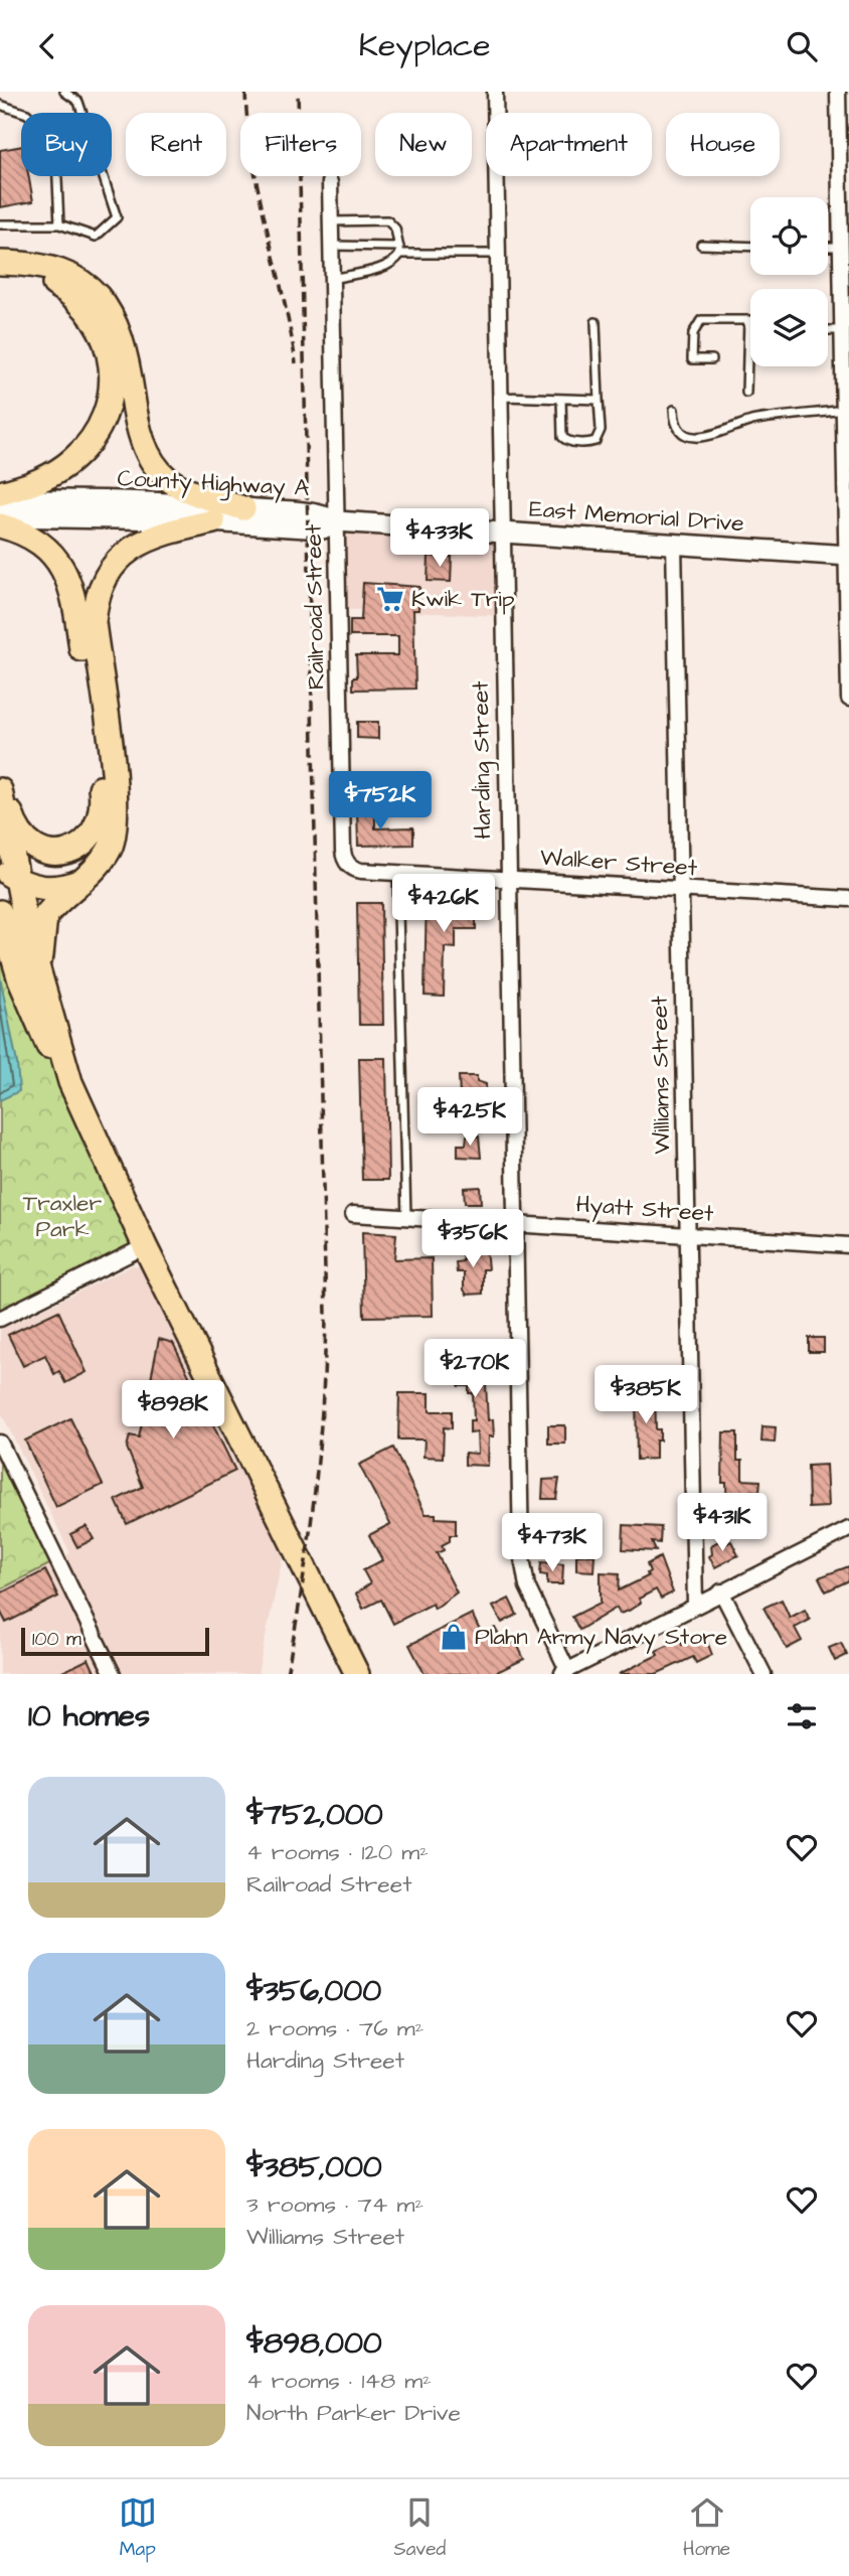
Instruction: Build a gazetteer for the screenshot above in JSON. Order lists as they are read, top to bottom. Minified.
{"streets":{"main road":["County Highway A","East Memorial Drive"],"street":["Railroad Street","Harding Street","Walker Street","Williams Street","Hyatt Street"]},"crossings":[["County Highway A","East Memorial Drive"],["County Highway A","Railroad Street"],["East Memorial Drive","Railroad Street"],["East Memorial Drive","Harding Street"],["East Memorial Drive","Williams Street"],["Railroad Street","Walker Street"],["Harding Street","Walker Street"],["Harding Street","Hyatt Street"],["Walker Street","Williams Street"],["Williams Street","Hyatt Street"]],"parks":["Traxler Park"],"places":{"supermarket":["Kwik Trip"],"shop":["Plahn Army Navy Store"]},"scale_bar":"100 m","page":{"header":"Keyplace","chip":["Buy","Rent","Filters","New","Apartment","House"],"price":["$433K","$752K","$426K","$425K","$356K","$270K","$385K","$898K","$431K","$473K"],"scale":"100 m","heading":"10 homes","list":[{"name":"$752,000","note":"4 rooms · 120 m² · Railroad Street"},{"name":"$356,000","note":"2 rooms · 76 m² · Harding Street"},{"name":"$385,000","note":"3 rooms · 74 m² · Williams Street"},{"name":"$898,000","note":"4 rooms · 148 m² · North Parker Drive"}],"tabs":["Map","Saved","Home"]}}
